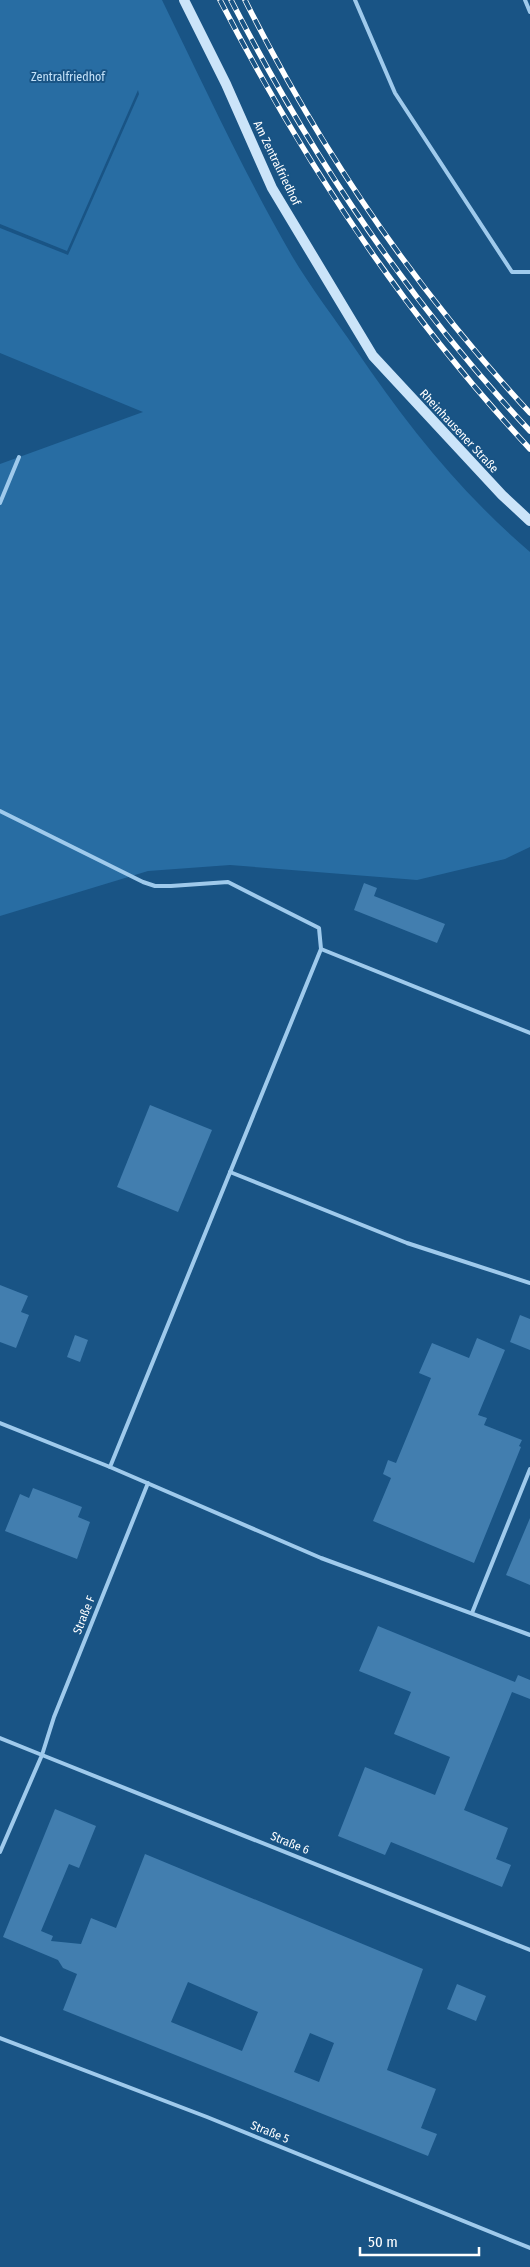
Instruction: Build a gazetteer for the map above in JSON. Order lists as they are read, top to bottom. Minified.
{"streets":{"street":["Am Zentralfriedhof","Rheinhausener Straße"],"lane":["Straße F","Straße 6","Straße 5"]},"crossings":[["Am Zentralfriedhof","Rheinhausener Straße"],["Straße F","Straße 6"]],"parks":["Zentralfriedhof"],"scale_bar":"50 m"}
